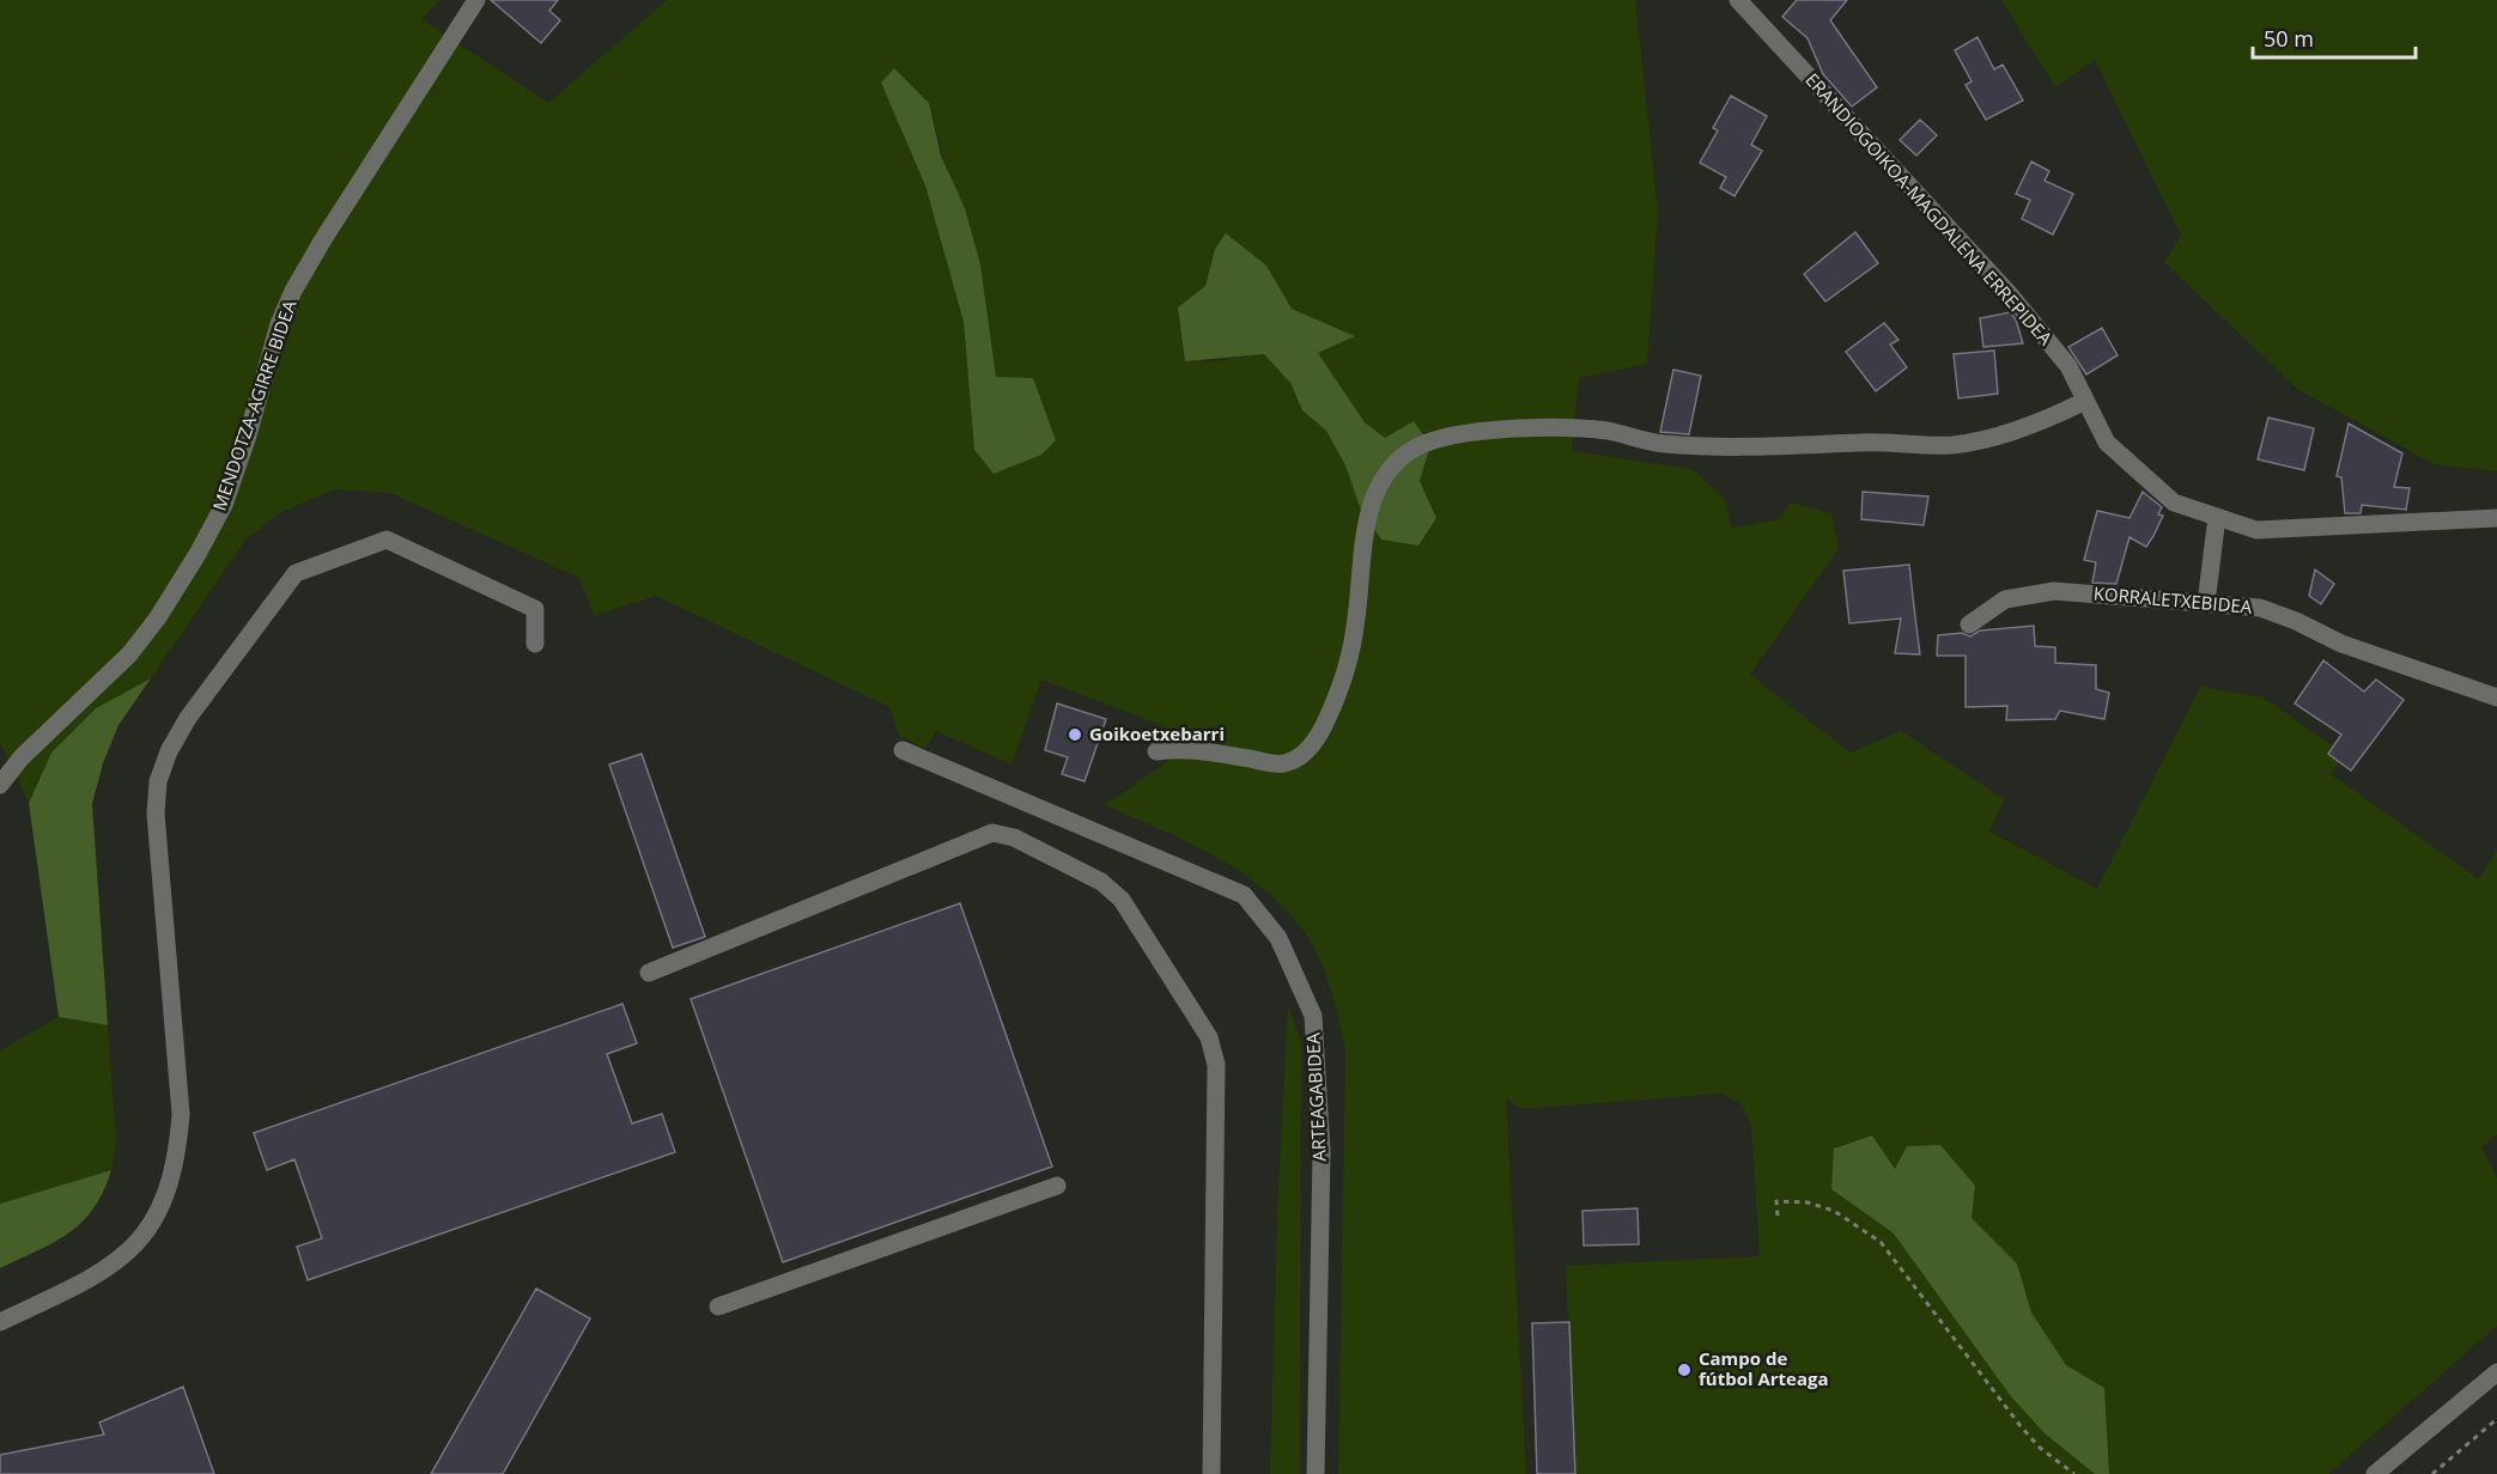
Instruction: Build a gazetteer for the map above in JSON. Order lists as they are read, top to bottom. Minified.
{"streets":{"street":["ERANDIOGOIKOA-MAGDALENA ERREPIDEA","MENDOTZA-AGIRRE BIDEA","KORRALETXEBIDEA","ARTEAGABIDEA"]},"places":["Goikoetxebarri","Campo de fútbol Arteaga"],"scale_bar":"50 m"}
